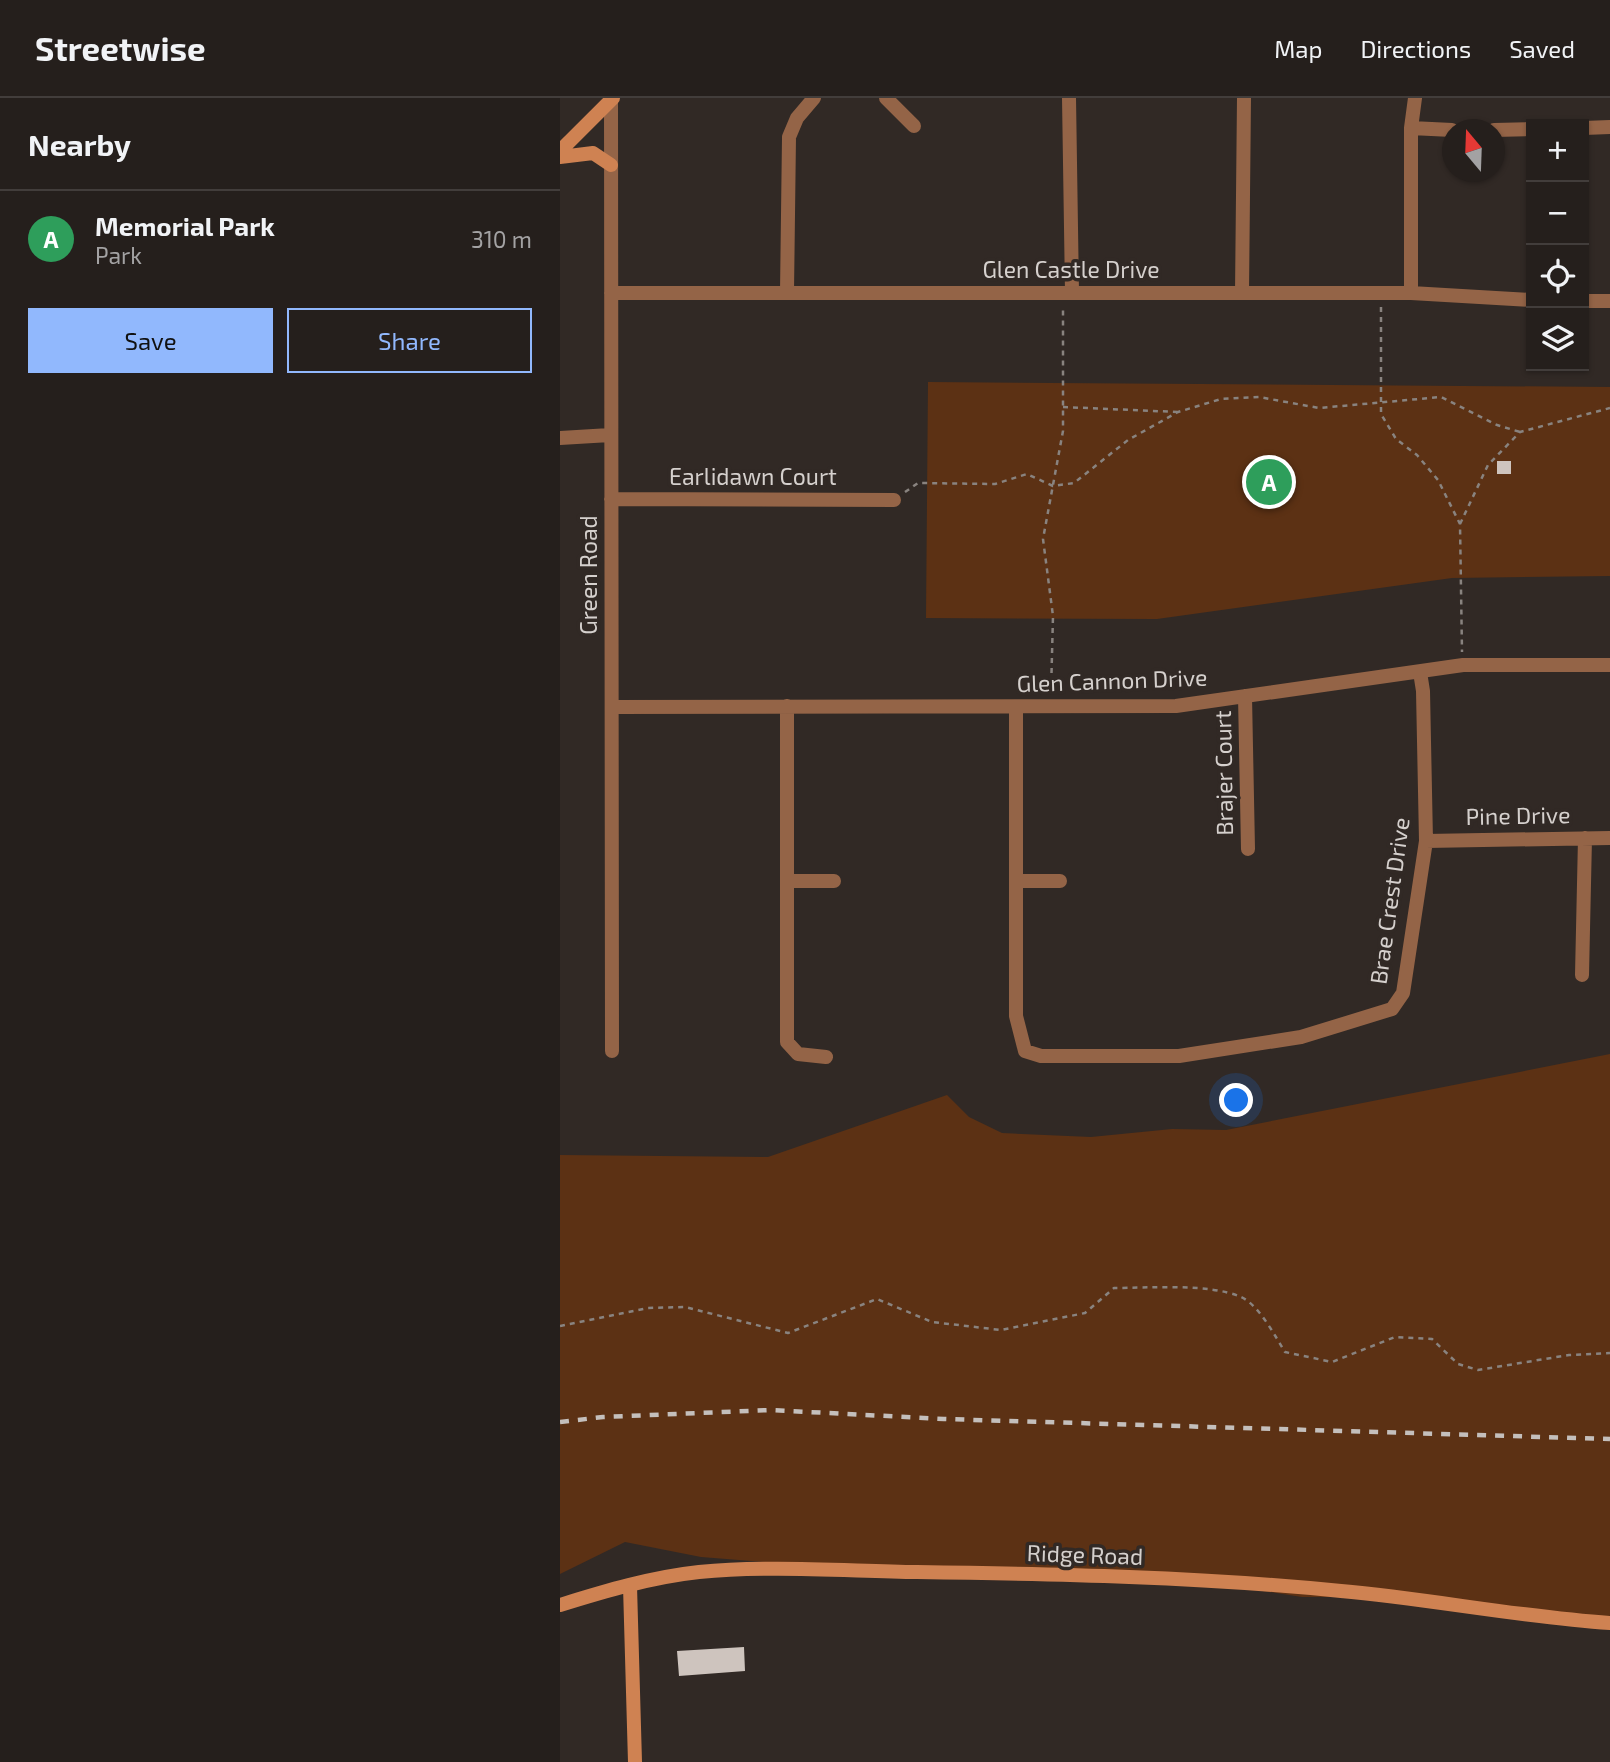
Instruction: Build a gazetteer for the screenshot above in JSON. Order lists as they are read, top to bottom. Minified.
{"streets":{"main road":["Ridge Road"],"street":["Glen Castle Drive","Earlidawn Court","Green Road","Glen Cannon Drive","Brajer Court","Pine Drive","Brae Crest Drive"]},"crossings":[["Glen Castle Drive","Green Road"],["Earlidawn Court","Green Road"],["Green Road","Glen Cannon Drive"],["Glen Cannon Drive","Brajer Court"],["Glen Cannon Drive","Brae Crest Drive"],["Pine Drive","Brae Crest Drive"]],"north":"top","page":{"header":"Streetwise","nav":["Map","Directions","Saved"],"heading":"Nearby","map_buttons":["+","−"],"list":[{"mark":"A","name":"Memorial Park","note":"Park","value":"310 m"}],"buttons":["Save","Share"],"pins":"A"}}
